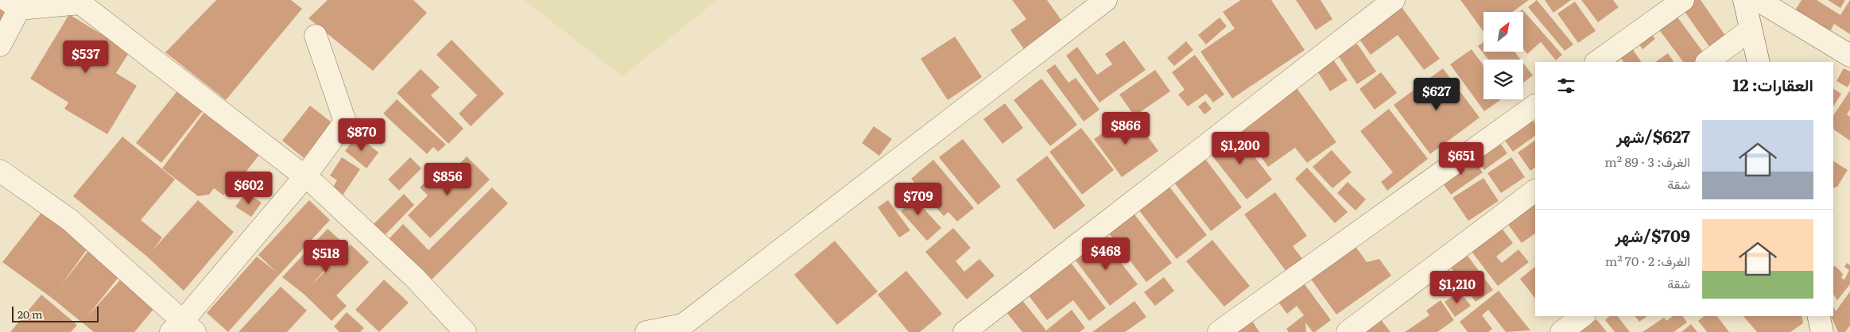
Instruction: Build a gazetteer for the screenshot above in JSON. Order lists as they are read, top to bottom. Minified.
{"scale_bar":"20 m","north":"top right","page":{"price":["$537","$627","$866","$870","$1,200","$651","$856","$602","$709","$468","$518","$1,210"],"heading":"العقارات: 12","list":[{"name":"$627/شهر","note":"الغرف: 3 · 89 m² · شقة"},{"name":"$709/شهر","note":"الغرف: 2 · 70 m² · شقة"}],"scale":"20 m"}}
